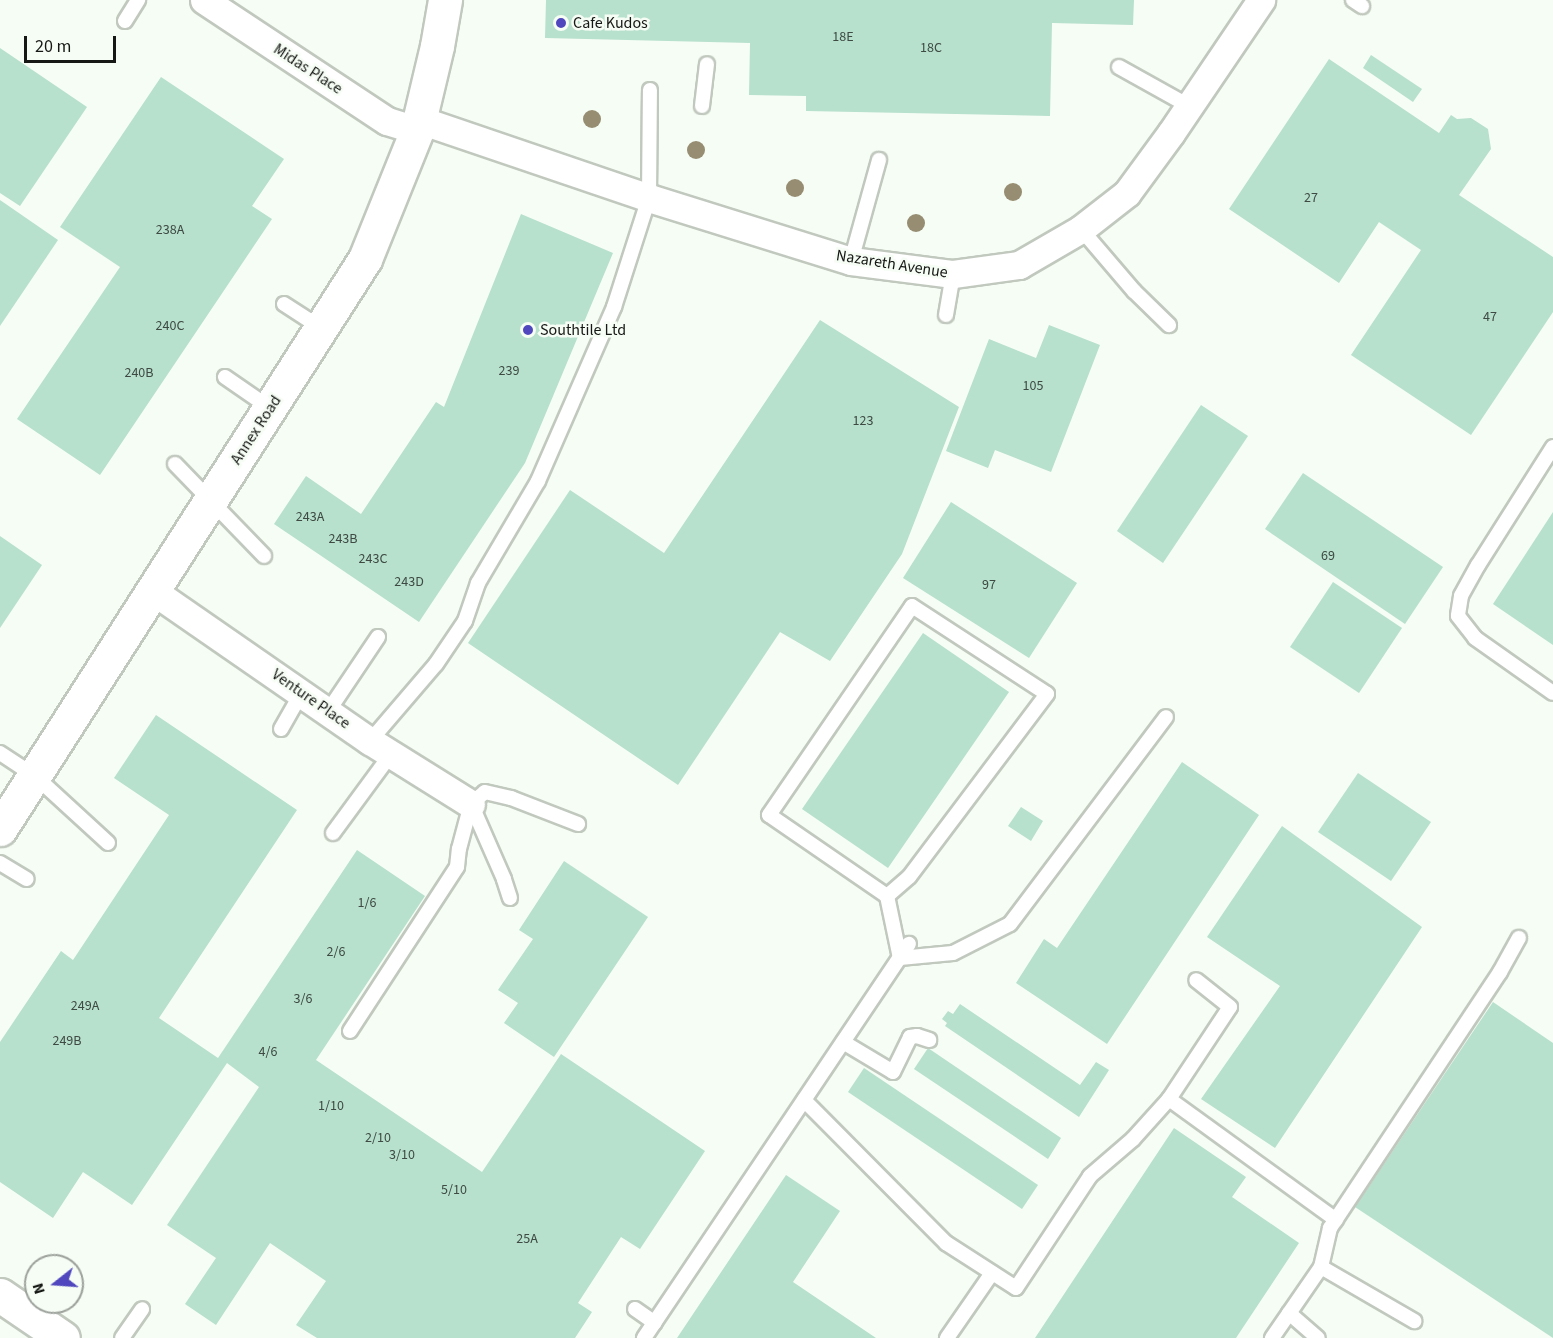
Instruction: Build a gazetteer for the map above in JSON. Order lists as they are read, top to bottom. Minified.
{"streets":{"street":["Midas Place","Nazareth Avenue","Annex Road","Venture Place"]},"crossings":[["Midas Place","Nazareth Avenue"],["Midas Place","Annex Road"],["Nazareth Avenue","Annex Road"],["Annex Road","Venture Place"]],"places":["Cafe Kudos","Southtile Ltd"],"house_numbers":["18E","18C","27","238A","47","240C","239","240B","105","123","243A","243B","69","243C","243D","97","1/6","2/6","3/6","249A","249B","4/6","1/10","2/10","3/10","5/10","25A"],"scale_bar":"20 m","north":"left"}
